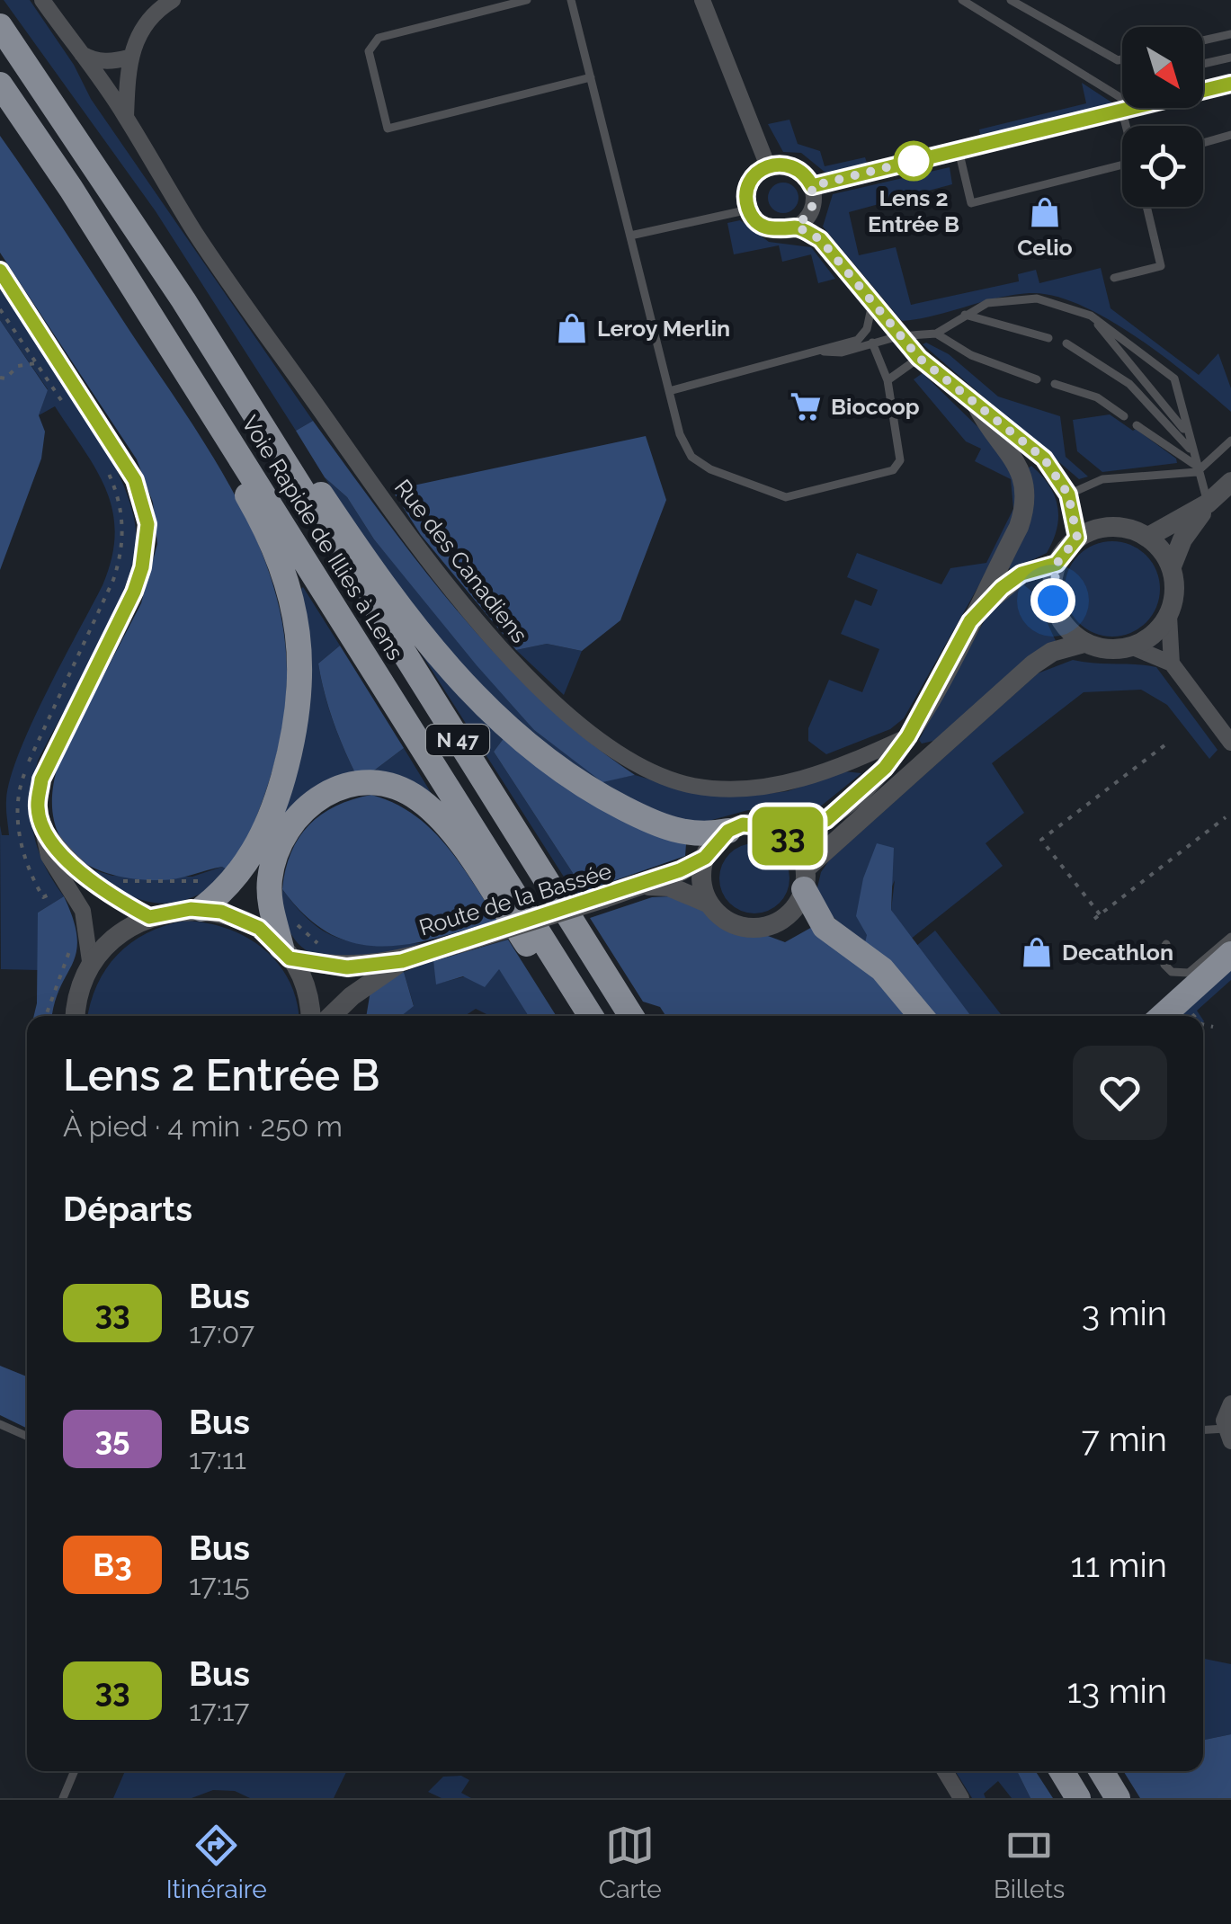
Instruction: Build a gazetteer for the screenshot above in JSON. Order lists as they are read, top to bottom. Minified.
{"streets":{"highway":["Voie Rapide de Illies à Lens","N 47"],"street":["Rue des Canadiens","Route de la Bassée"]},"places":{"other":["Lens 2 Entrée B"],"shop":["Celio","Leroy Merlin","Decathlon"],"supermarket":["Biocoop"]},"lines":["bus line 33"],"north":"bottom right","page":{"on_map":"33","heading":[["Lens 2 Entrée B","À pied · 4 min · 250 m"],"Départs"],"list":[{"mark":"33","name":"Bus","note":"17:07","value":"3 min"},{"mark":"35","name":"Bus","note":"17:11","value":"7 min"},{"mark":"B3","name":"Bus","note":"17:15","value":"11 min"},{"mark":"33","name":"Bus","note":"17:17","value":"13 min"}],"tabs":["Itinéraire","Carte","Billets"]}}
